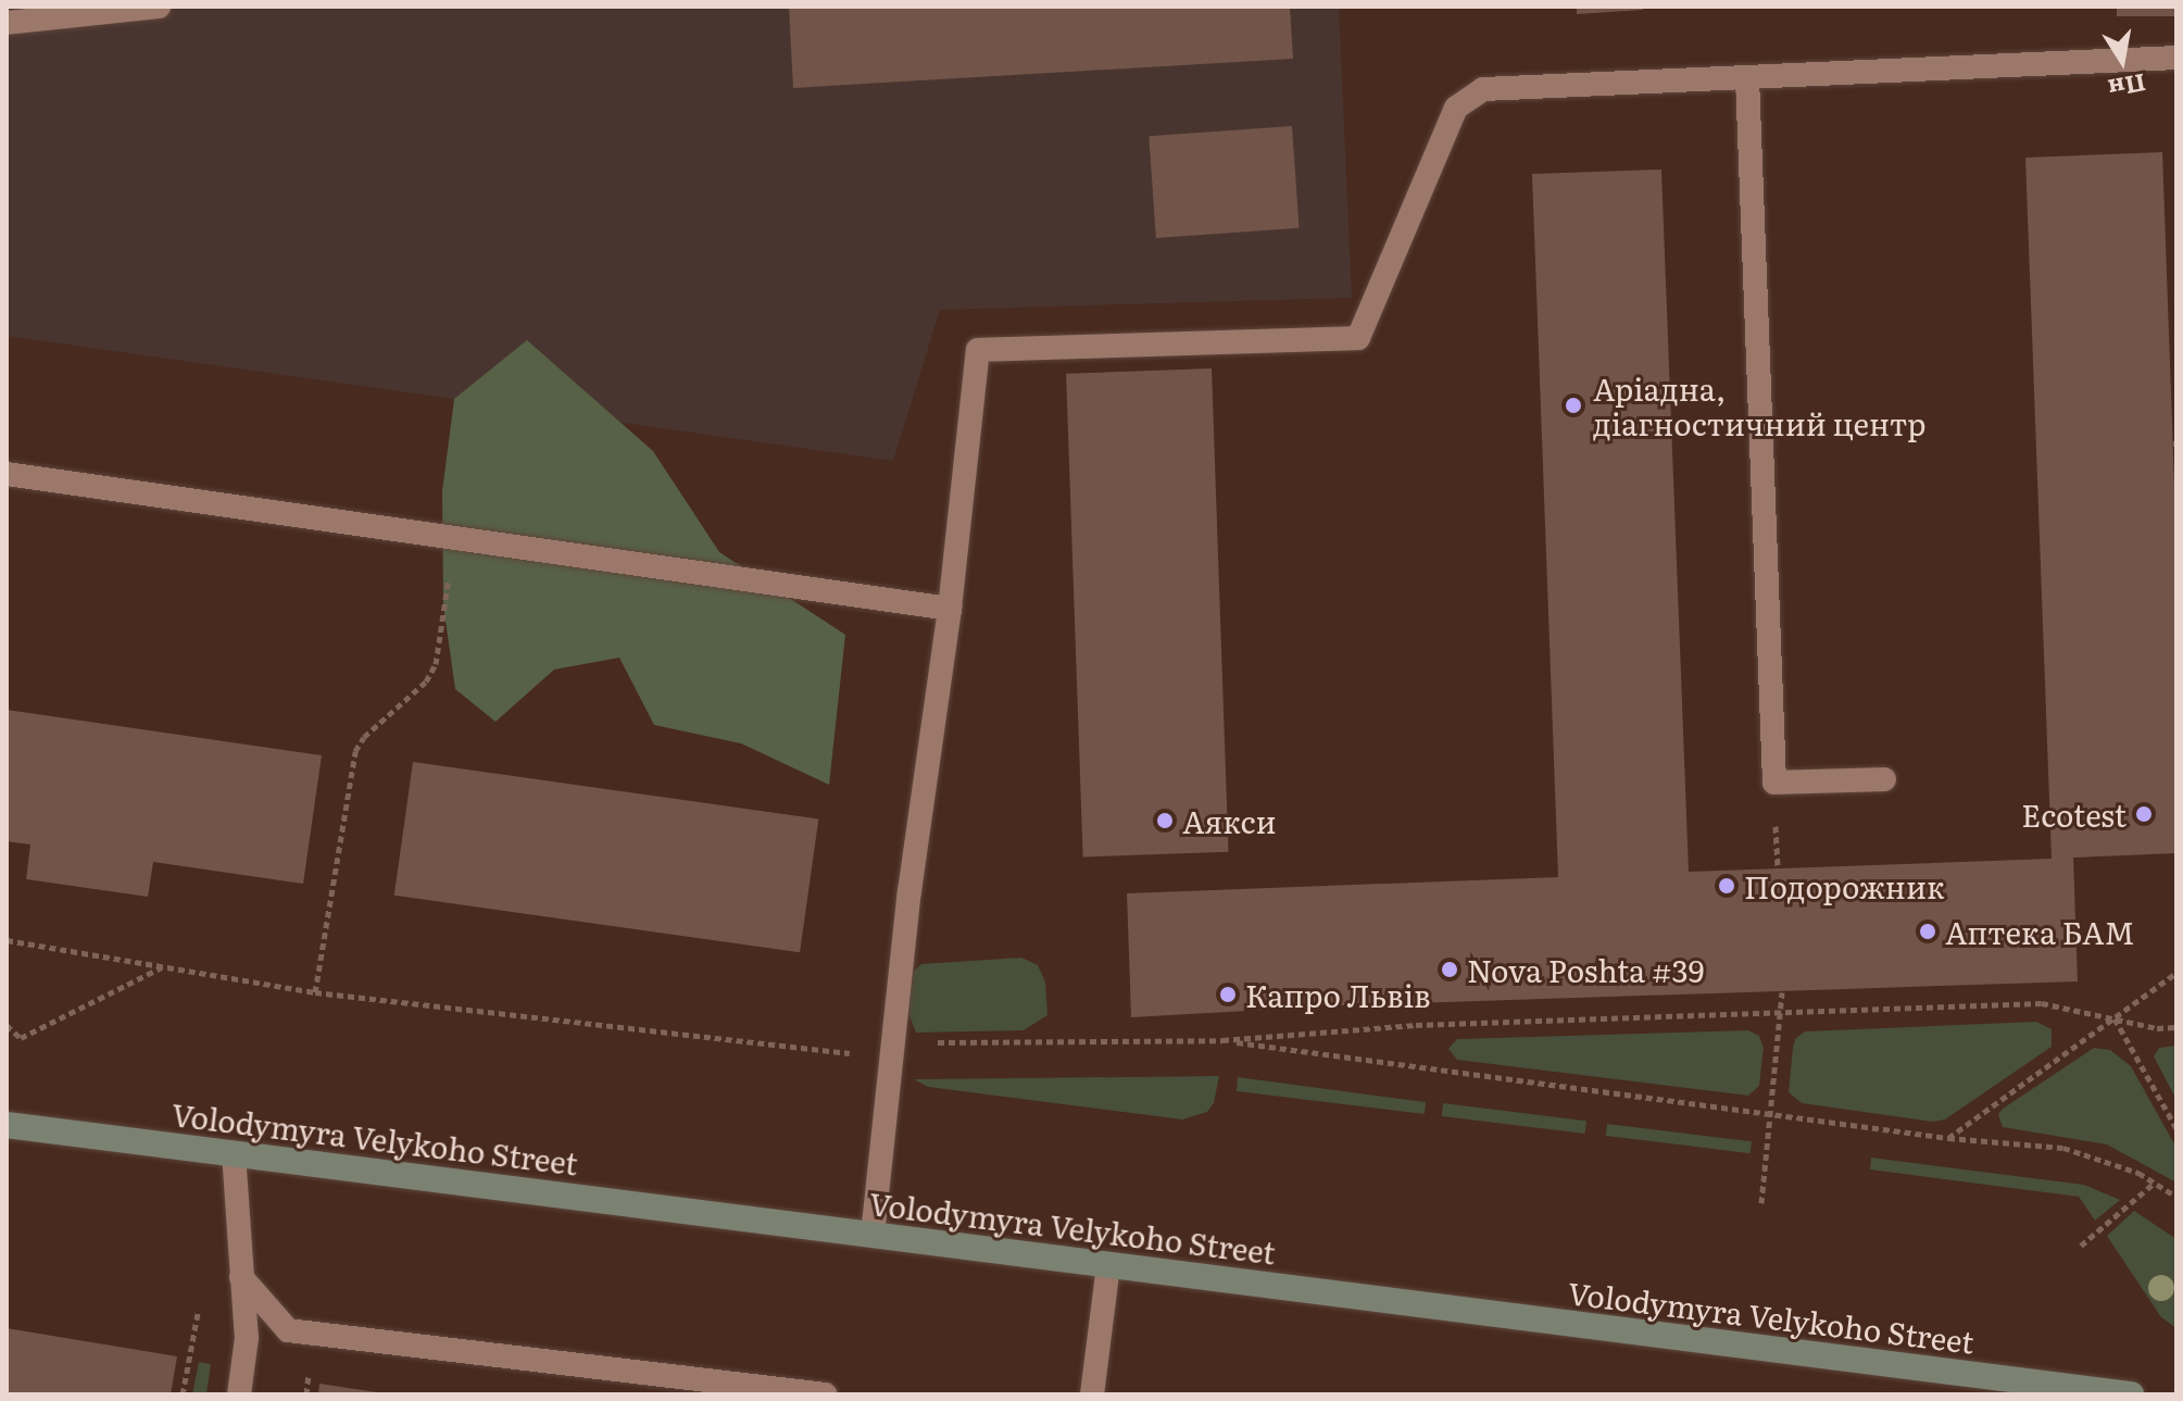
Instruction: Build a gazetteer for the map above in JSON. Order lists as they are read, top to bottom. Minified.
{"streets":{"main road":["Volodymyra Velykoho Street"]},"places":["Аріадна, діагностичний центр","Ecotest","Аякси","Подорожник","Аптека БАМ","Nova Poshta #39","Капро Львів"],"north":"bottom"}
